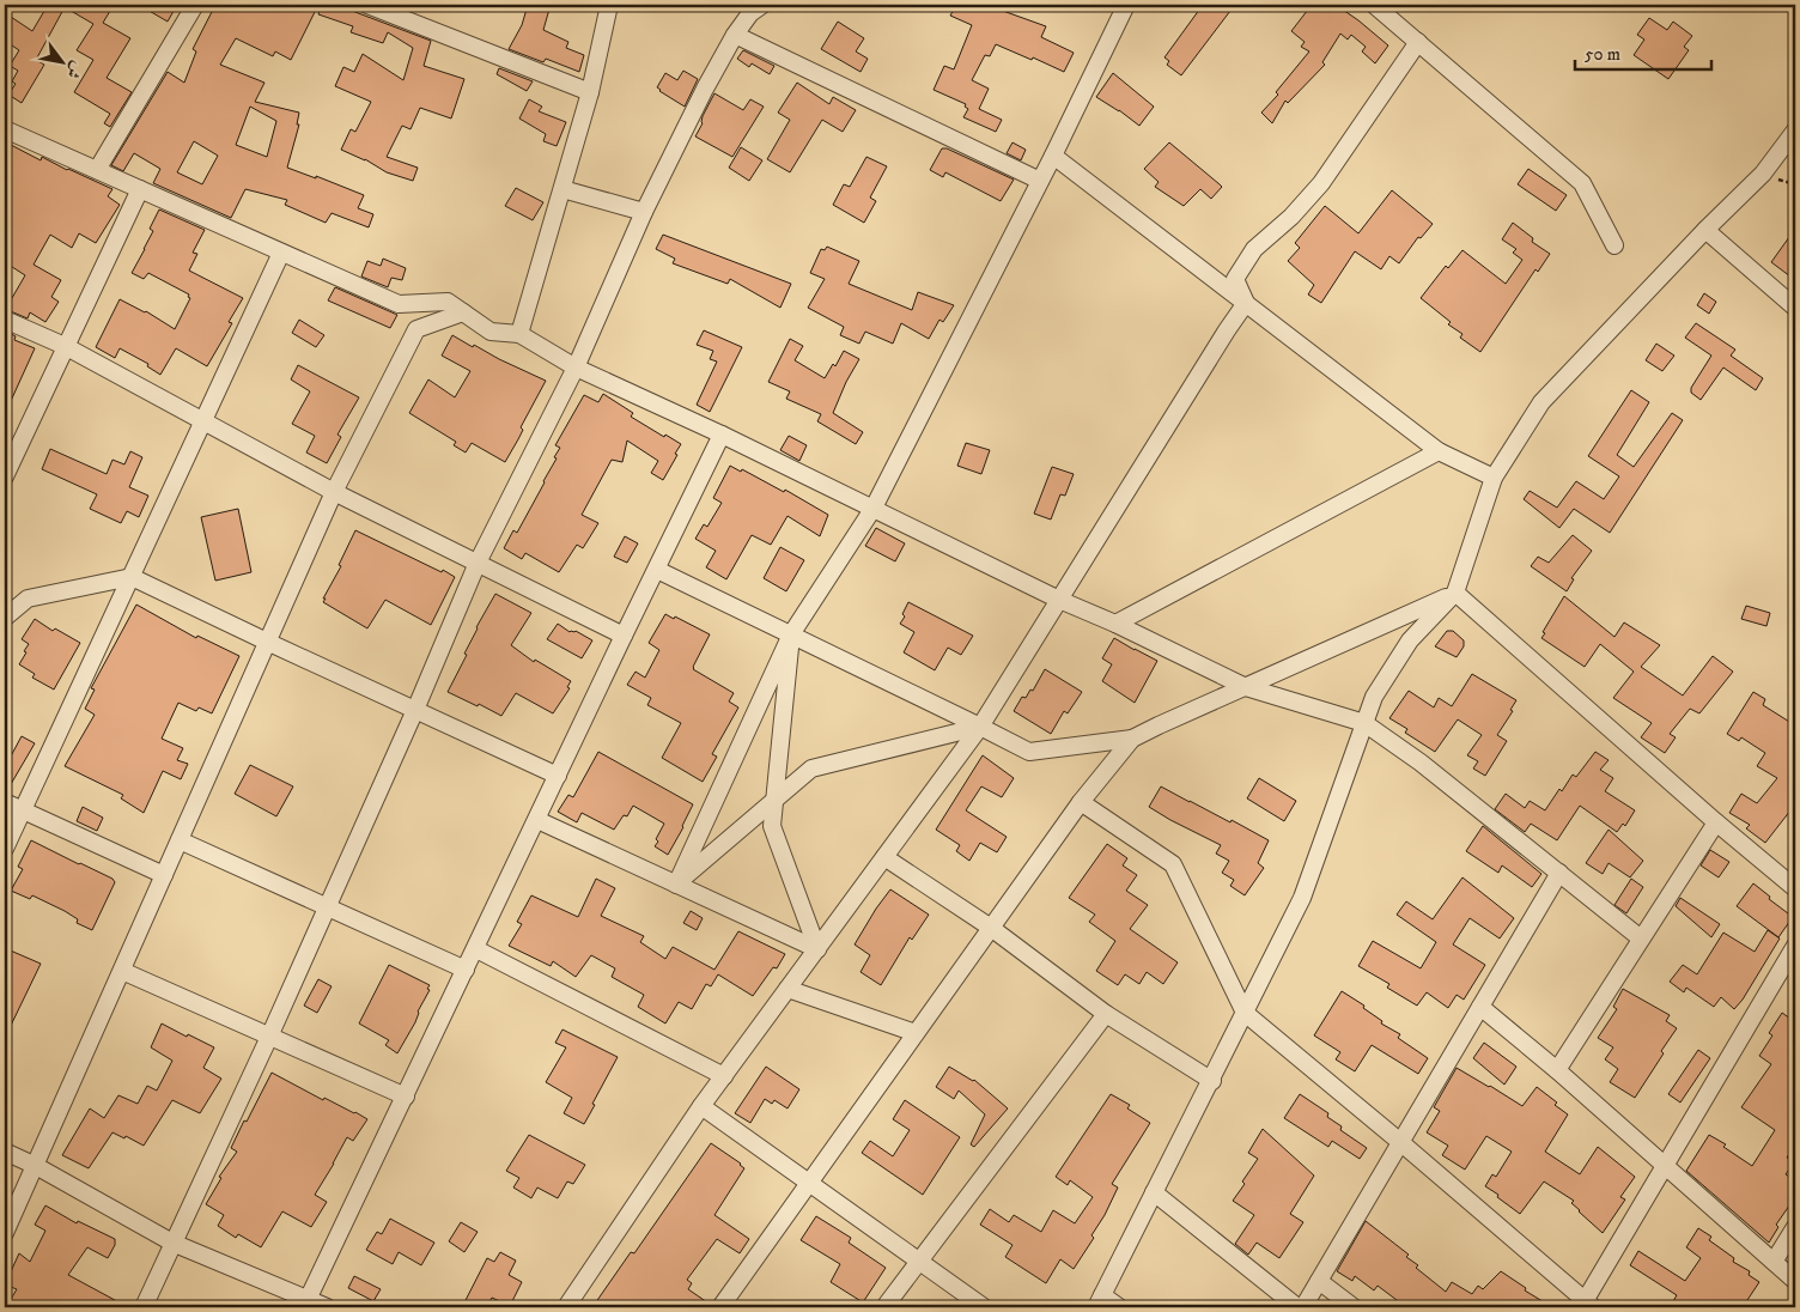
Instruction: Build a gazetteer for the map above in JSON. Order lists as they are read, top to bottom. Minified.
{"scale_bar":"50 m","north":"bottom right"}
